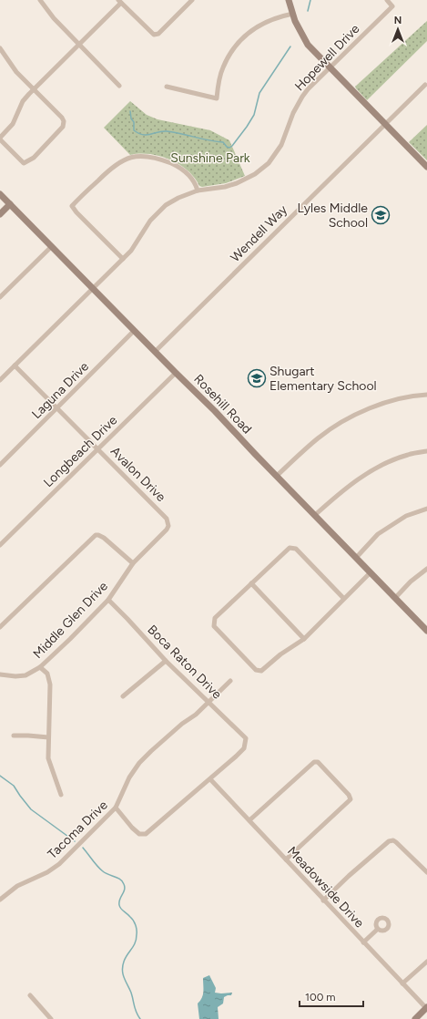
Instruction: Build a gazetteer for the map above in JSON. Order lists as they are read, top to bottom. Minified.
{"streets":{"street":["Hopewell Drive","Wendell Way","Laguna Drive","Rosehill Road","Longbeach Drive","Avalon Drive","Middle Glen Drive","Boca Raton Drive","Tacoma Drive","Meadowside Drive"]},"crossings":[["Hopewell Drive","Rosehill Road"],["Hopewell Drive","Avalon Drive"],["Wendell Way","Rosehill Road"],["Laguna Drive","Rosehill Road"],["Laguna Drive","Avalon Drive"],["Rosehill Road","Longbeach Drive"],["Longbeach Drive","Avalon Drive"],["Avalon Drive","Middle Glen Drive"],["Middle Glen Drive","Boca Raton Drive"],["Boca Raton Drive","Tacoma Drive"],["Boca Raton Drive","Meadowside Drive"]],"parks":["Sunshine Park"],"places":{"school or university":["Lyles Middle School","Shugart Elementary School"]},"scale_bar":"100 m","north":"top"}
